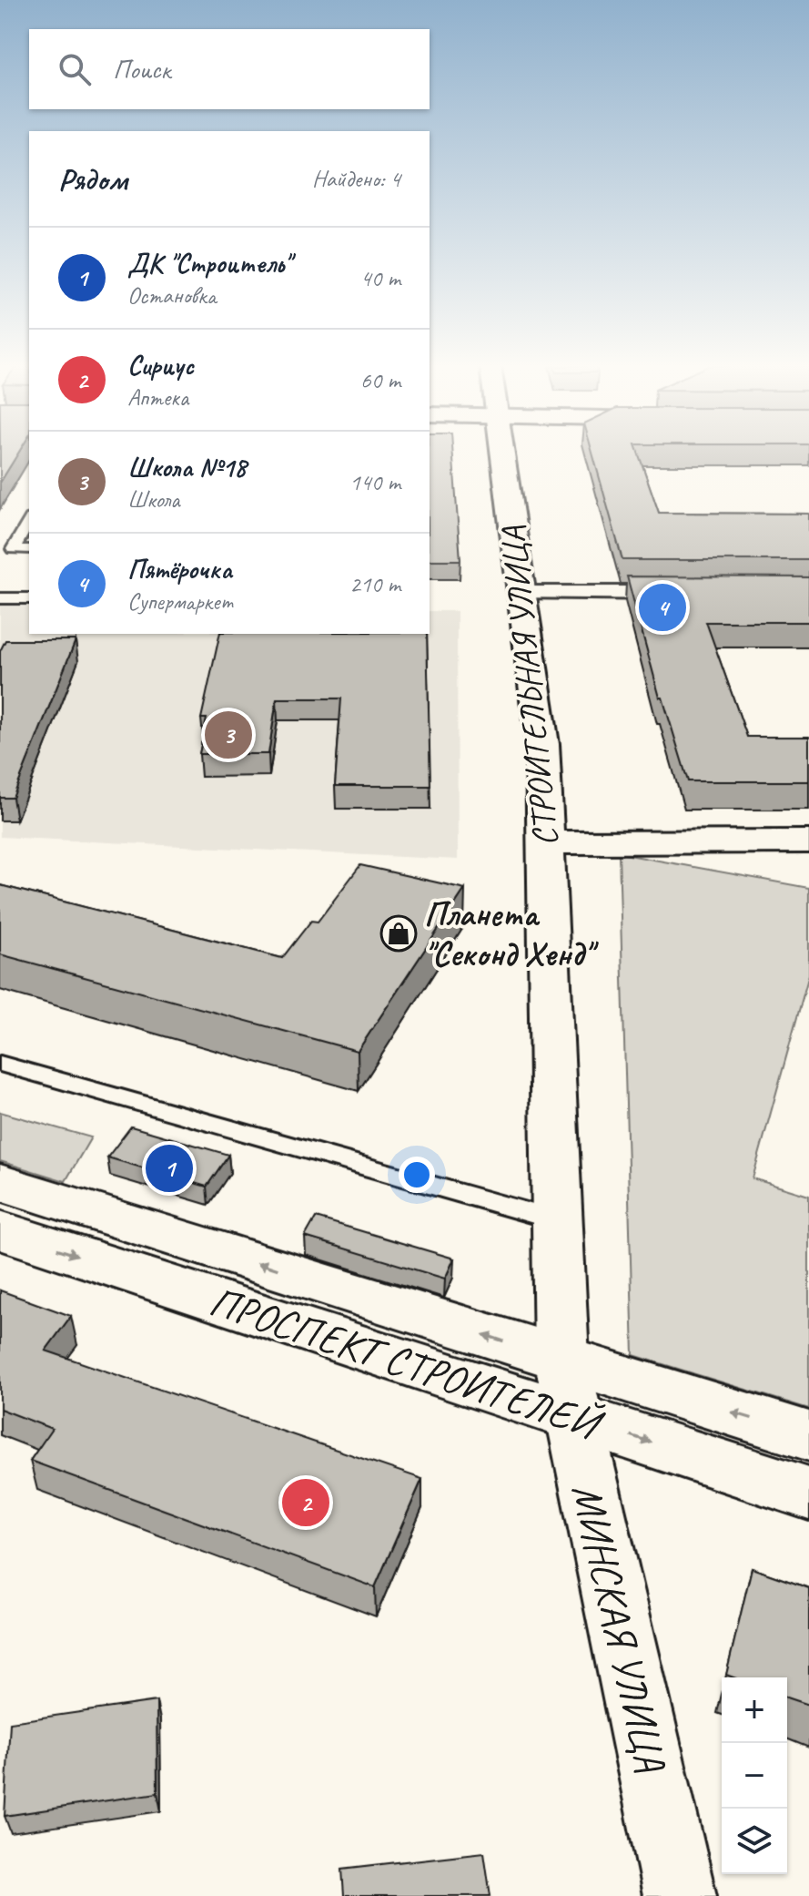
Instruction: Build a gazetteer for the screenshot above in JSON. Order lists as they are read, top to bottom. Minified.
{"streets":{"street":["СТРОИТЕЛЬНАЯ УЛИЦА","ПРОСПЕКТ СТРОИТЕЛЕЙ","МИНСКАЯ УЛИЦА"]},"crossings":[["СТРОИТЕЛЬНАЯ УЛИЦА","ПРОСПЕКТ СТРОИТЕЛЕЙ"],["СТРОИТЕЛЬНАЯ УЛИЦА","МИНСКАЯ УЛИЦА"],["ПРОСПЕКТ СТРОИТЕЛЕЙ","МИНСКАЯ УЛИЦА"]],"places":{"shop":["Планета \"Секонд Хенд\""]},"page":{"search":"Поиск","heading":["Рядом","Найдено: 4"],"list":[{"mark":"1","name":"ДК \"Строитель\"","note":"Остановка","value":"40 m"},{"mark":"2","name":"Сириус","note":"Аптека","value":"60 m"},{"mark":"3","name":"Школа №18","note":"Школа","value":"140 m"},{"mark":"4","name":"Пятёрочка","note":"Супермаркет","value":"210 m"}],"pins":["4","3","1","2"],"map_buttons":["+","−"]}}
